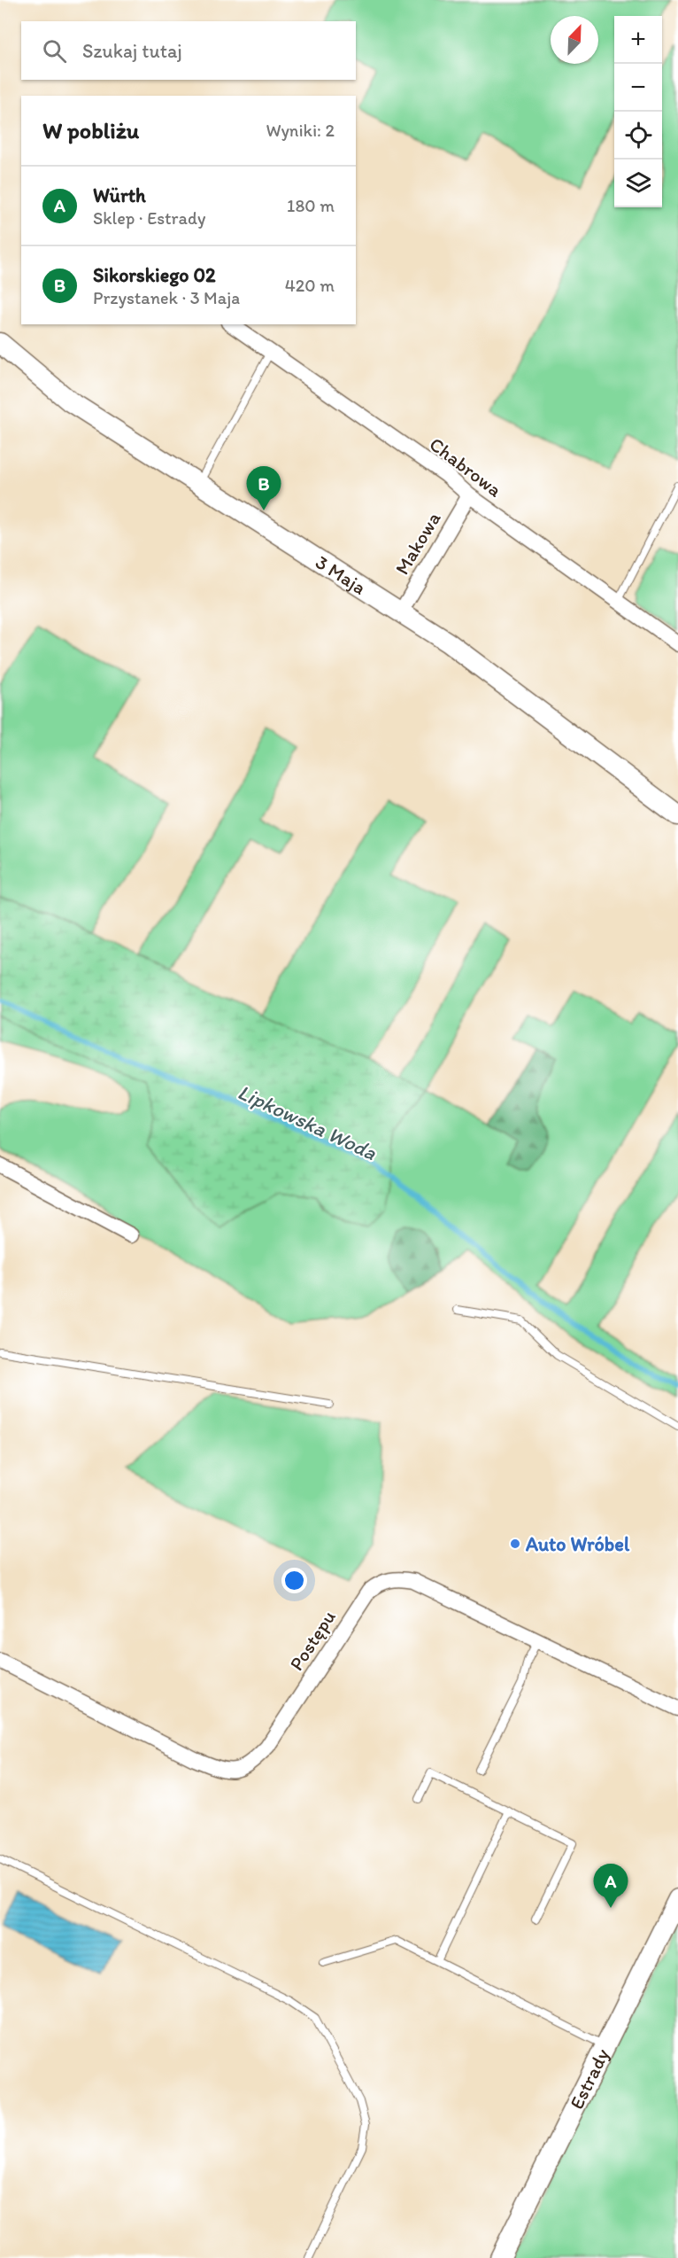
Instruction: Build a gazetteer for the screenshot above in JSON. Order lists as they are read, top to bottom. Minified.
{"streets":{"main road":["3 Maja","Estrady"],"street":["Chabrowa","Makowa","Postępu"]},"crossings":[["Chabrowa","Makowa"],["Makowa","3 Maja"]],"water":["Lipkowska Woda"],"places":["Auto Wróbel"],"north":"top right","page":{"map_buttons":["+","−"],"search":"Szukaj tutaj","heading":["W pobliżu","Wyniki: 2"],"list":[{"mark":"A","name":"Würth","note":"Sklep · Estrady","value":"180 m"},{"mark":"B","name":"Sikorskiego 02","note":"Przystanek · 3 Maja","value":"420 m"}],"pins":["B","A"]}}
